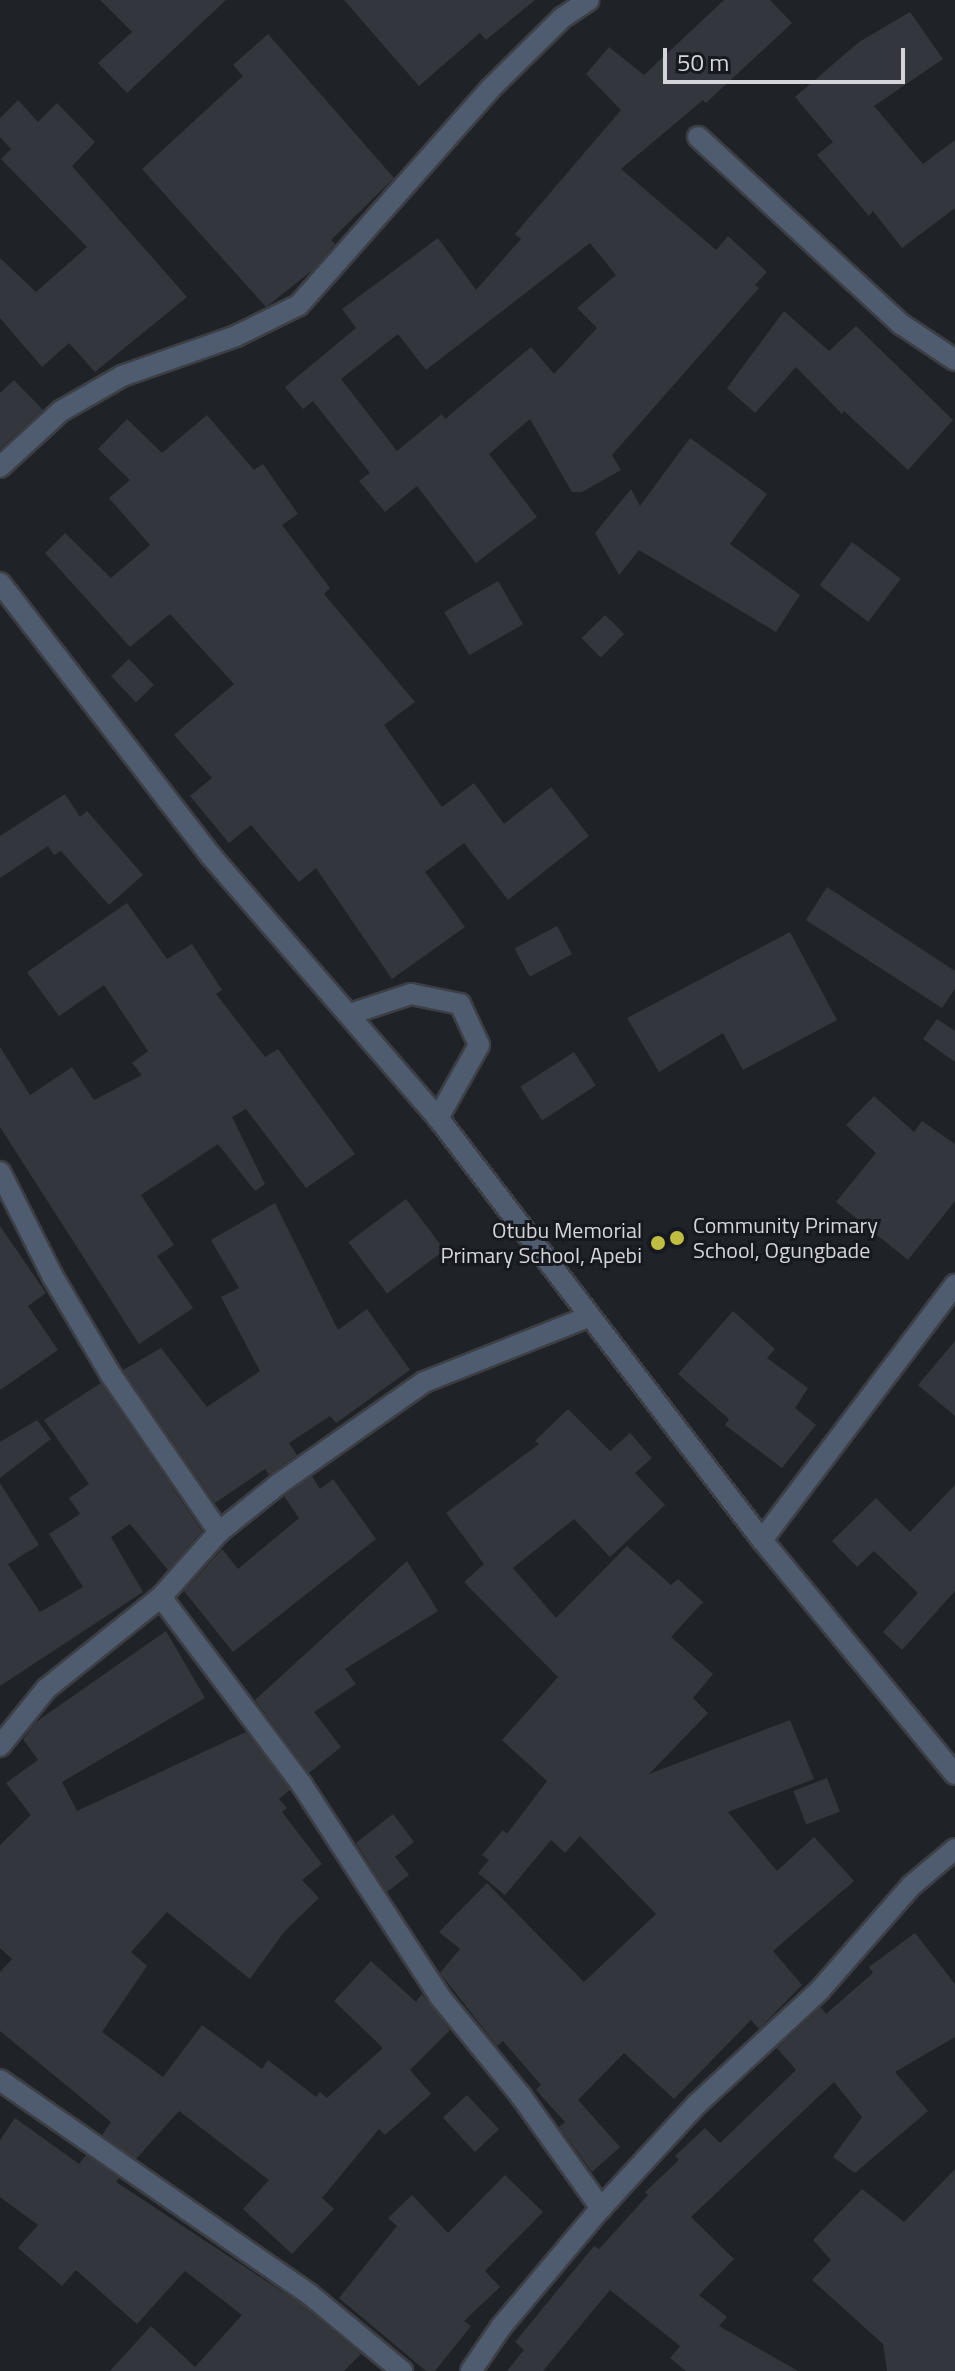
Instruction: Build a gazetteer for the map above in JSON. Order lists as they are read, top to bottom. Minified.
{"places":["Community Primary School, Ogungbade","Otubu Memorial Primary School, Apebi"],"scale_bar":"50 m"}
